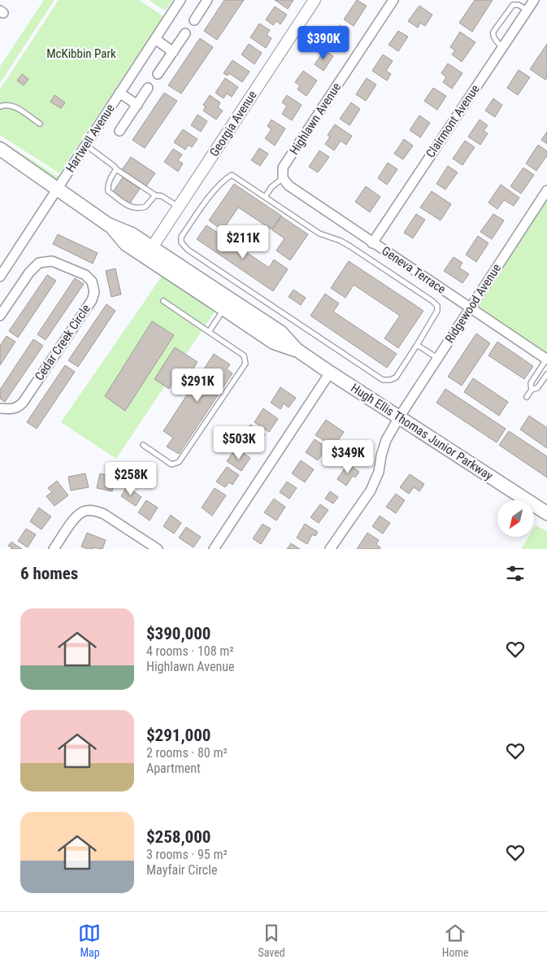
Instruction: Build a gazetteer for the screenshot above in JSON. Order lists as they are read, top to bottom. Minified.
{"streets":{"main road":["Hugh Ellis Thomas Junior Parkway"],"street":["Highlawn Avenue","Clairmont Avenue","Georgia Avenue","Hartwell Avenue","Geneva Terrace","Ridgewood Avenue","Cedar Creek Circle"]},"crossings":[["Highlawn Avenue","Geneva Terrace"],["Clairmont Avenue","Geneva Terrace"],["Georgia Avenue","Hugh Ellis Thomas Junior Parkway"],["Hartwell Avenue","Hugh Ellis Thomas Junior Parkway"],["Geneva Terrace","Ridgewood Avenue"],["Ridgewood Avenue","Hugh Ellis Thomas Junior Parkway"]],"parks":["McKibbin Park"],"north":"bottom left","page":{"price":["$390K","$211K","$291K","$503K","$349K","$258K"],"heading":"6 homes","list":[{"name":"$390,000","note":"4 rooms · 108 m² · Highlawn Avenue"},{"name":"$291,000","note":"2 rooms · 80 m² · Apartment"},{"name":"$258,000","note":"3 rooms · 95 m² · Mayfair Circle"}],"tabs":["Map","Saved","Home"]}}
